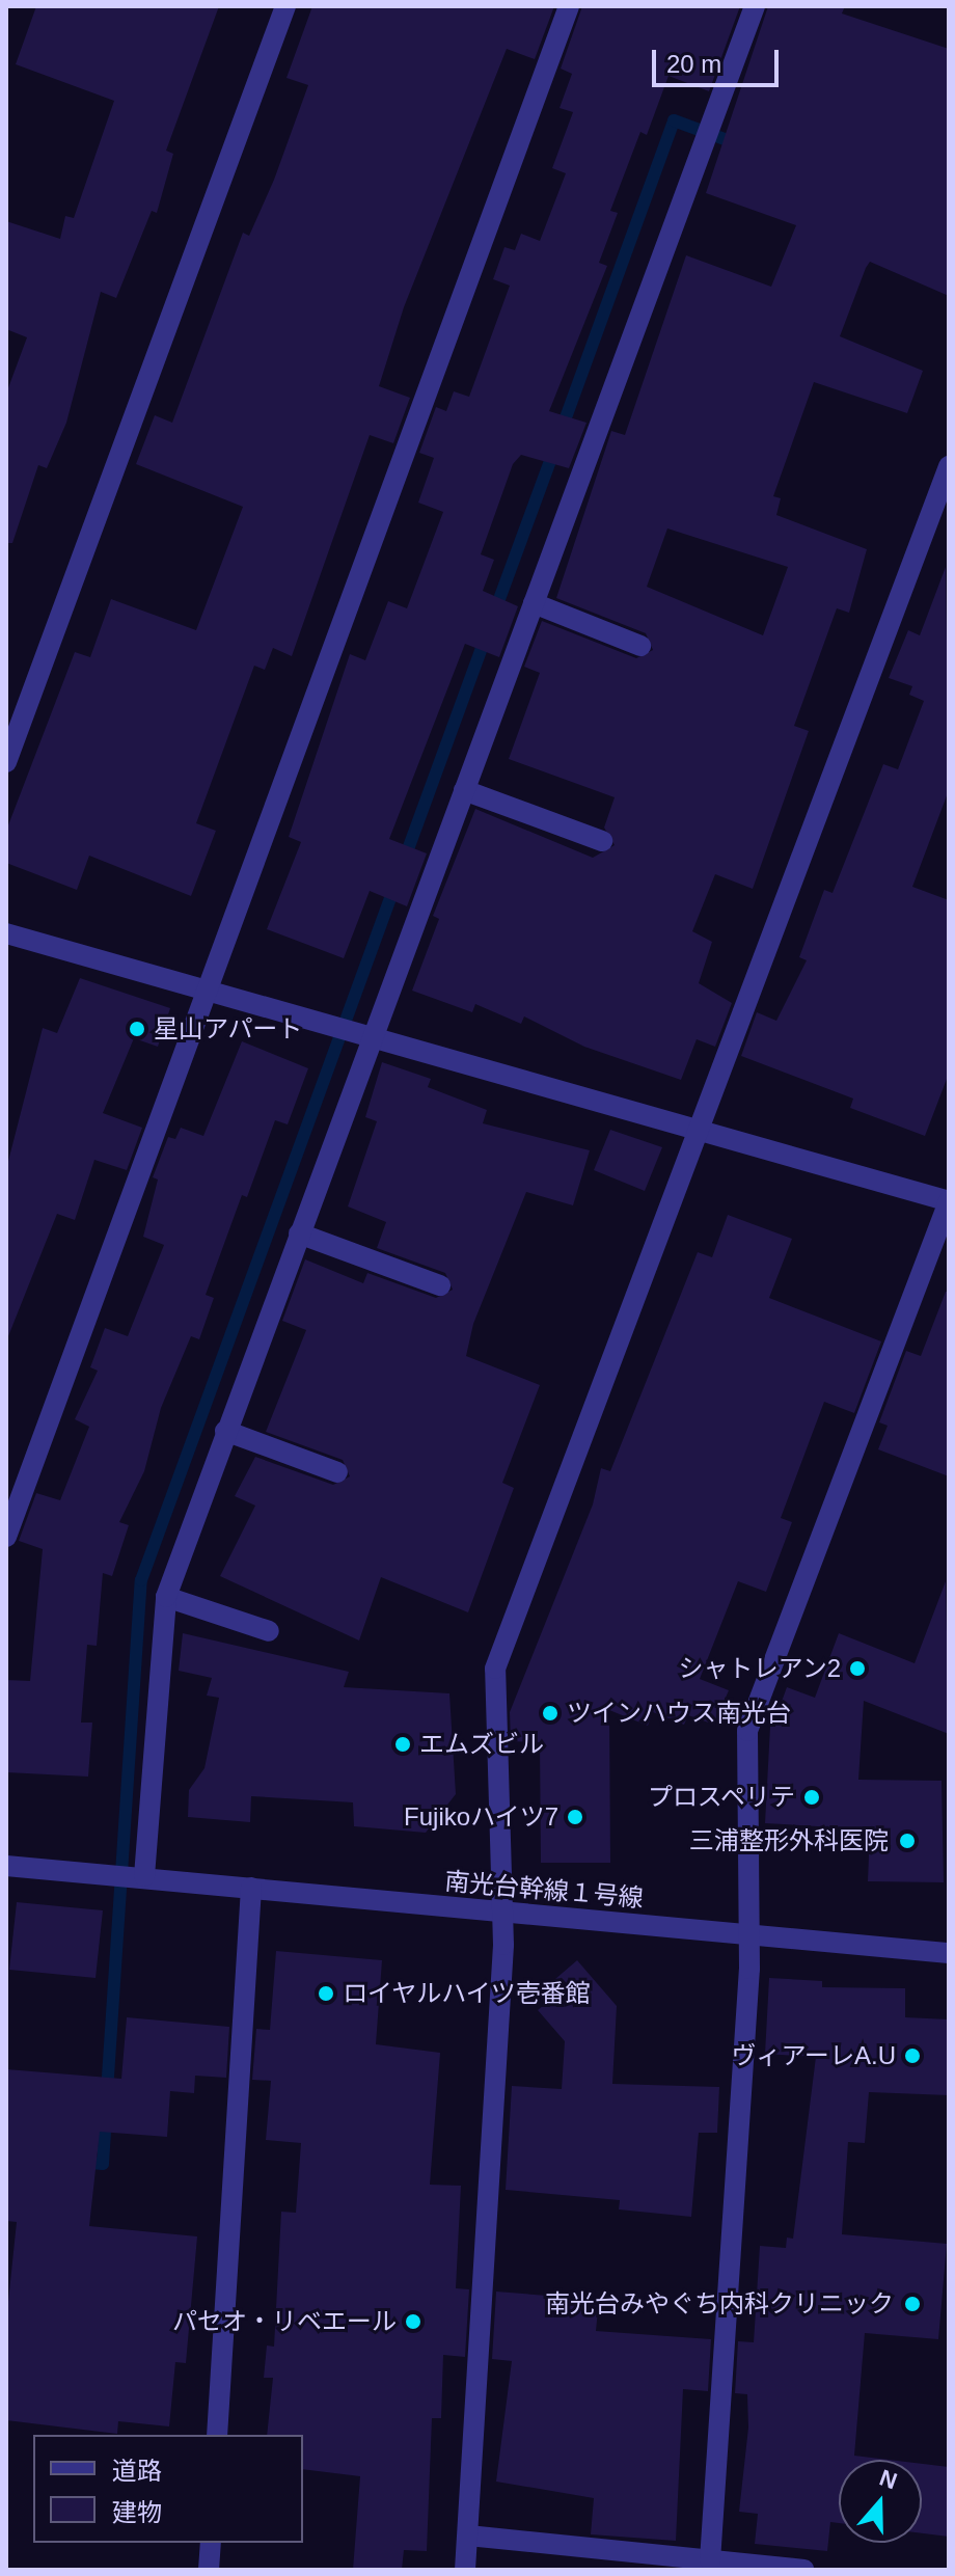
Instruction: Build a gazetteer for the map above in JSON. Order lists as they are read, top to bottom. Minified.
{"streets":{"street":["南光台幹線１号線"]},"places":["星山アパート","シャトレアン2","ツインハウス南光台","エムズビル","プロスペリテ","Fujikoハイツ7","三浦整形外科医院","ロイヤルハイツ壱番館","ヴィアーレA.U","南光台みやぐち内科クリニック","パセオ・リベエール"],"legend":["道路","建物"],"scale_bar":"20 m","north":"top"}
